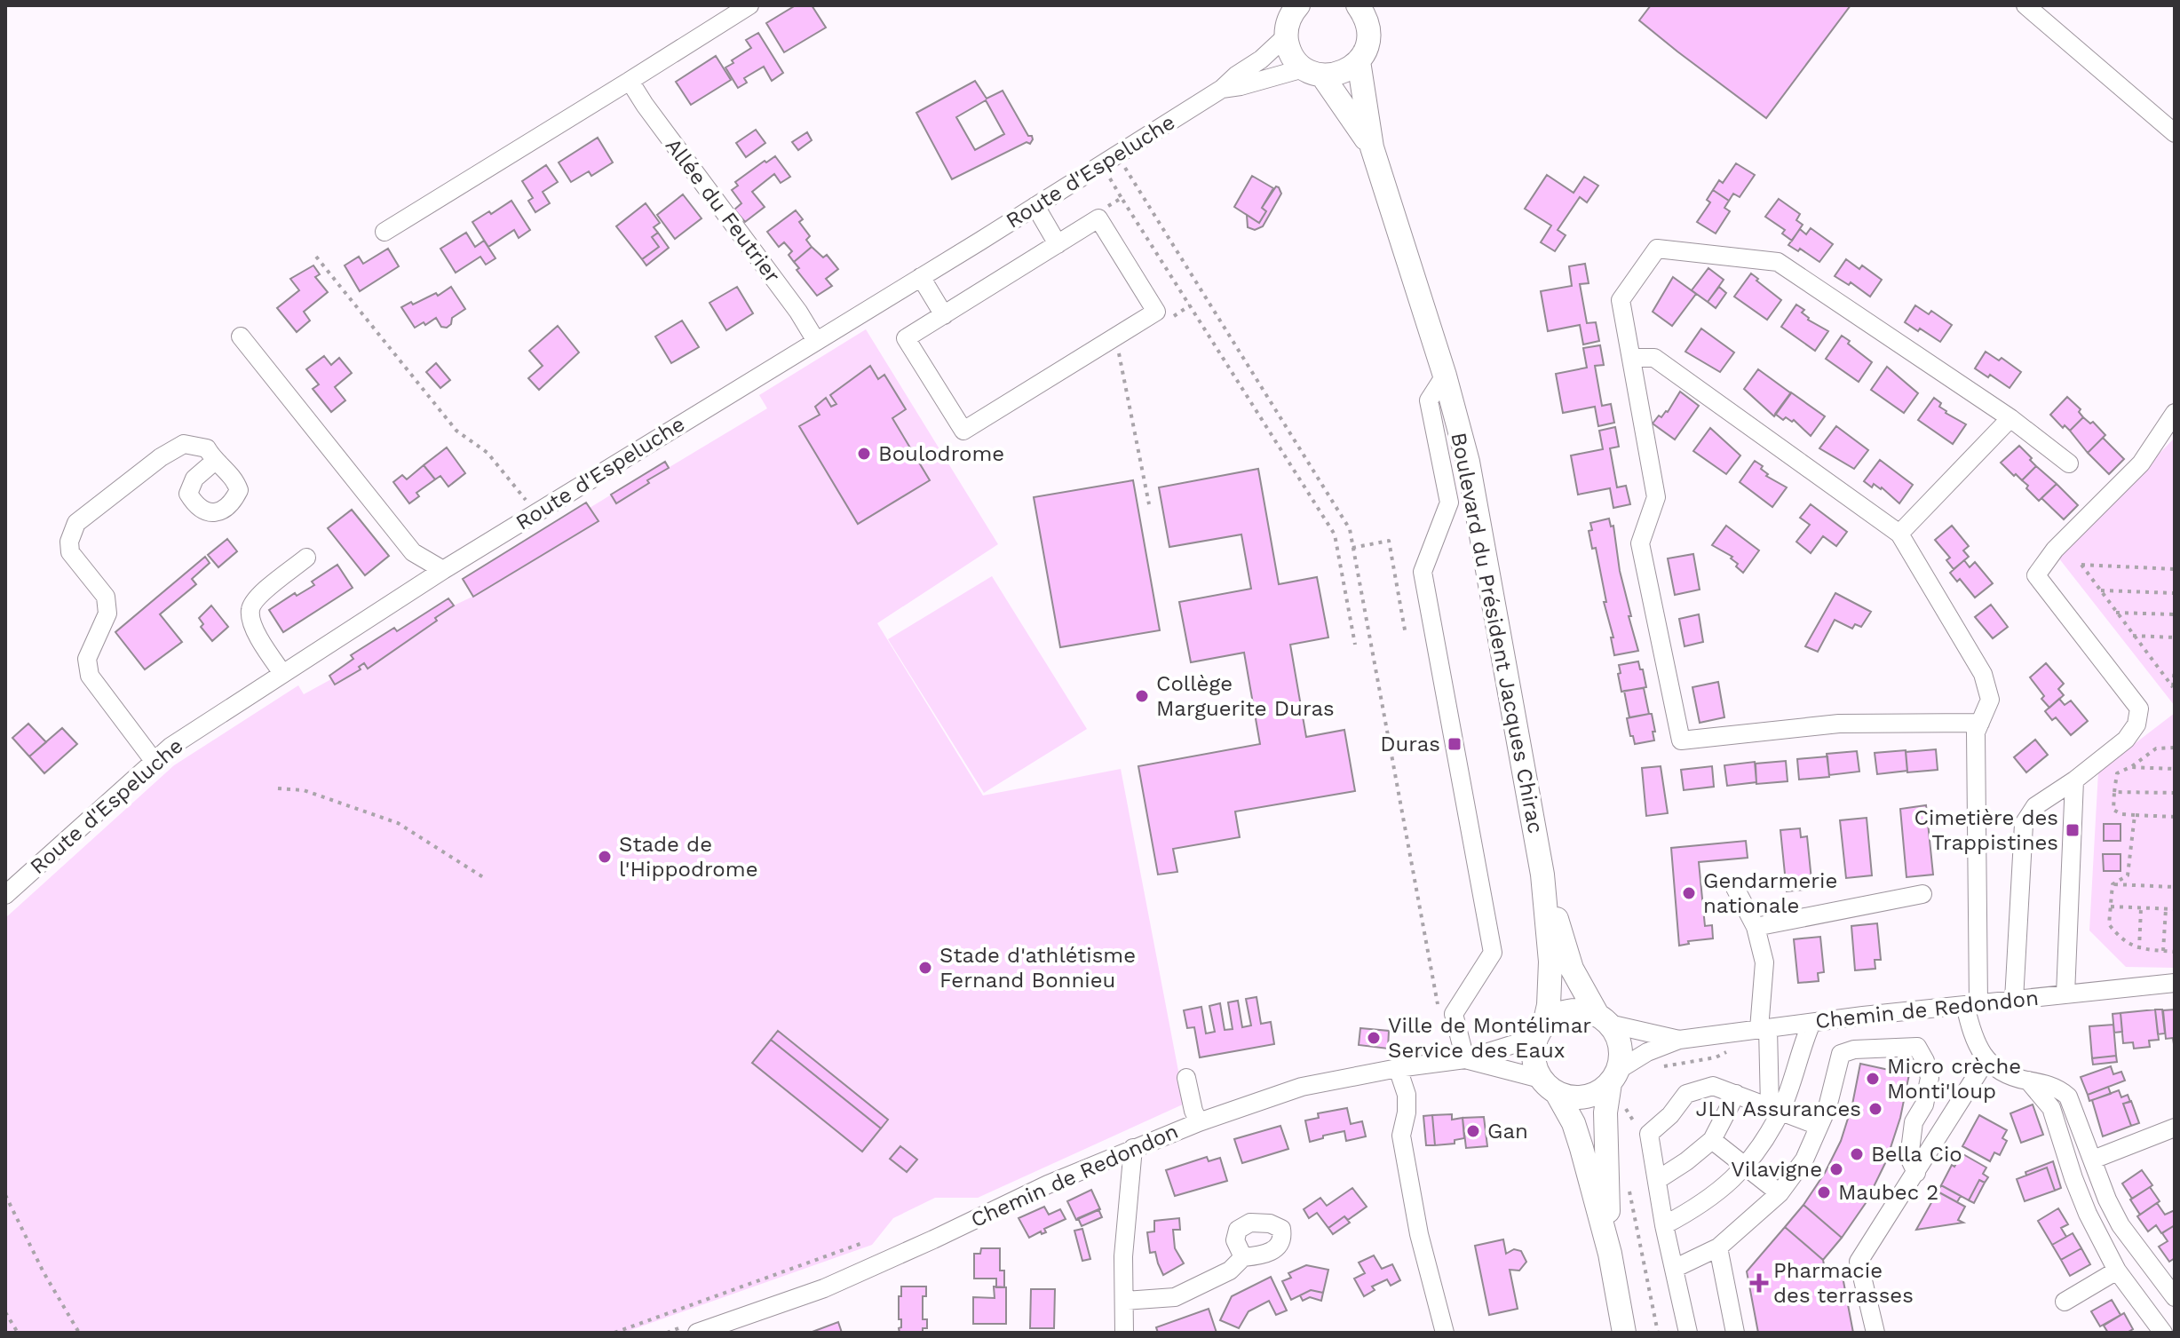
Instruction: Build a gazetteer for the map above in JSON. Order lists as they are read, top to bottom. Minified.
{"streets":{"main road":["Boulevard du Président Jacques Chirac"],"street":["Route d'Espeluche","Allée du Feutrier","Chemin de Redondon"]},"crossings":[["Route d'Espeluche","Allée du Feutrier"],["Route d'Espeluche","Boulevard du Président Jacques Chirac"],["Boulevard du Président Jacques Chirac","Chemin de Redondon"]],"places":{"other":["Boulodrome","Collège Marguerite Duras","Stade de l'Hippodrome","Gendarmerie nationale","Stade d'athlétisme Fernand Bonnieu","Ville de Montélimar Service des Eaux","Micro crèche Monti'loup","JLN Assurances","Gan","Bella Cio","Vilavigne","Maubec 2"],"transit":["Duras","Cimetière des Trappistines"],"health":["Pharmacie des terrasses"]}}
